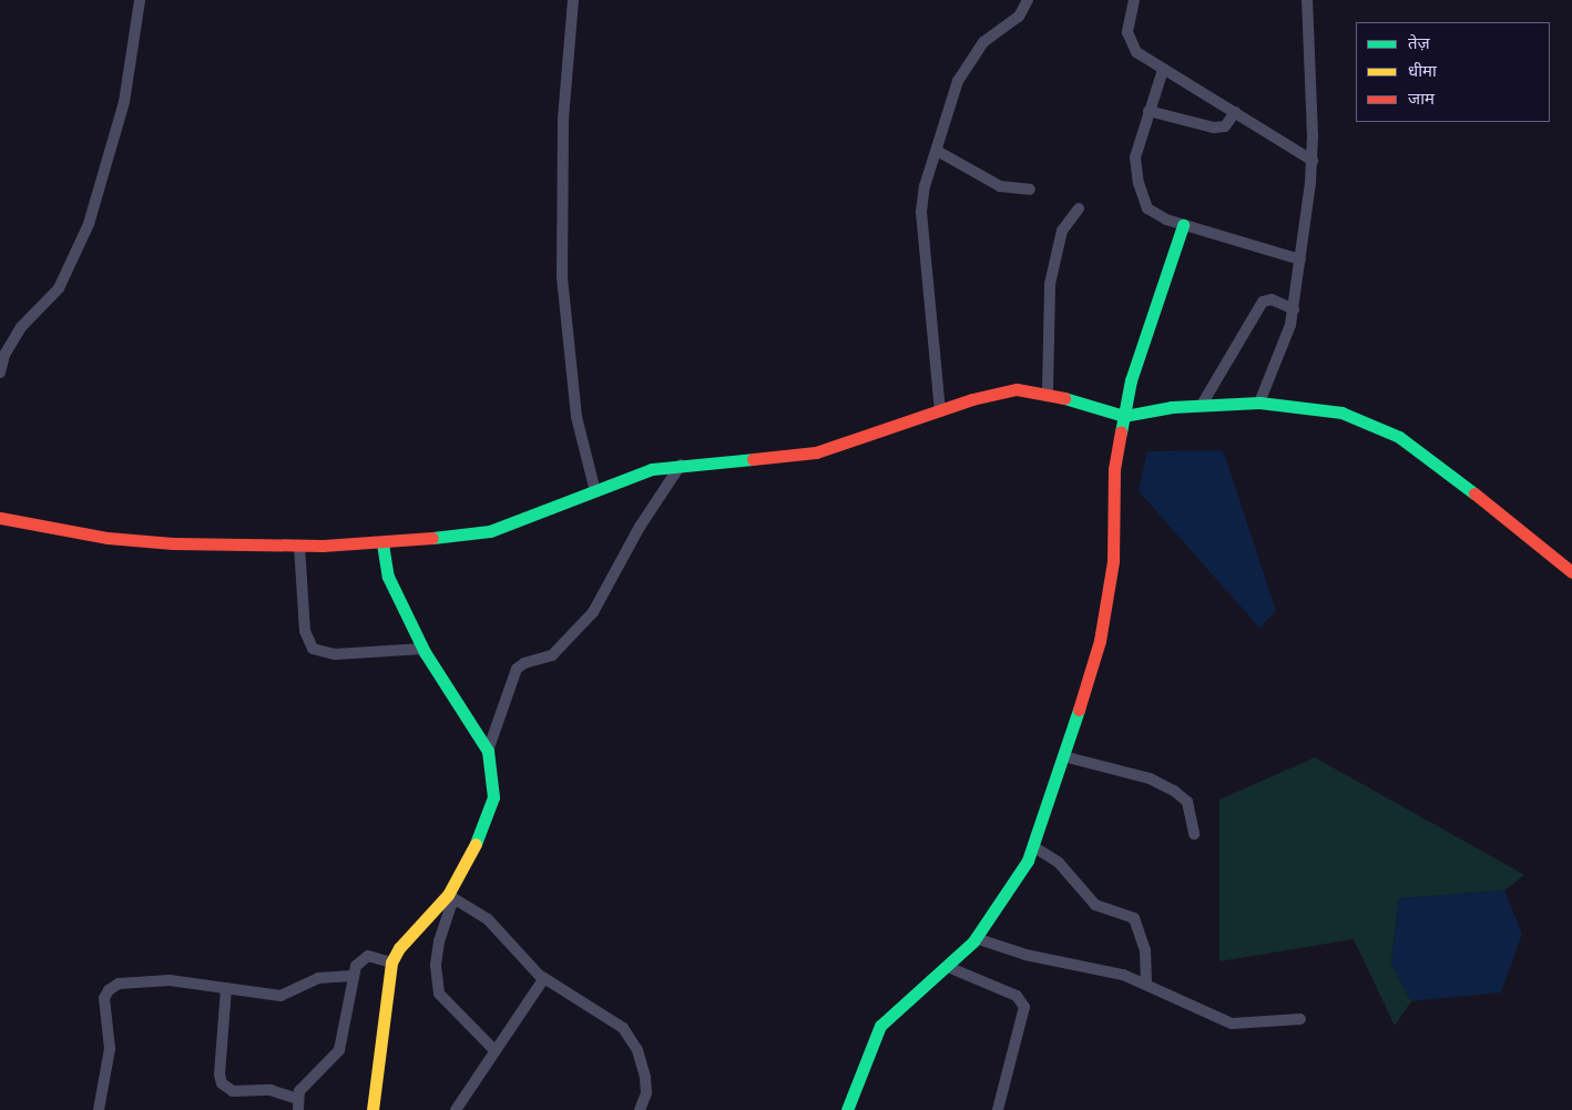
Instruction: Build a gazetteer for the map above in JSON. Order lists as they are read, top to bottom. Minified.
{"legend":["तेज़","धीमा","जाम"]}
